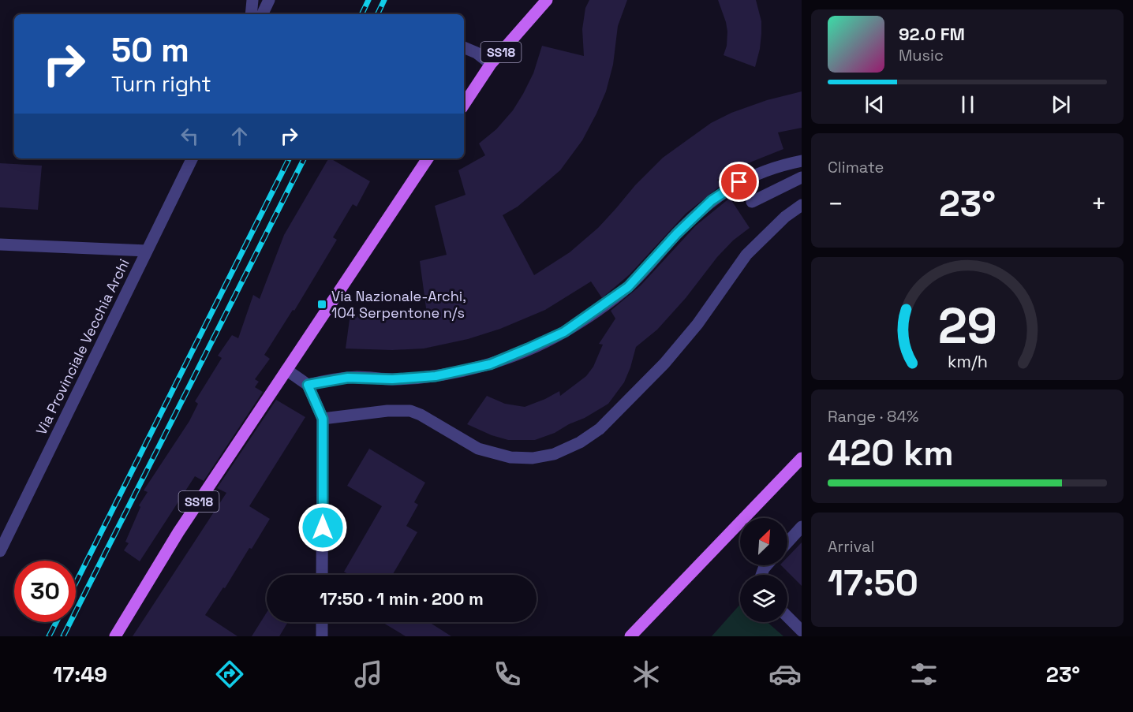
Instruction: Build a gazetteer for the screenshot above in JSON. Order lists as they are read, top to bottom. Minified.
{"streets":{"main road":["SS18"],"street":["Via Provinciale Vecchia Archi"]},"places":{"transit":["Via Nazionale-Archi, 104 Serpentone n/s"]},"north":"top right","page":{"turn":["50 m","Turn right"],"song":["92.0 FM","Music"],"tile":["Climate",["Range · 84%","420 km"],["Arrival","17:50"]],"heat":["−","23°","+"],"limit":"30","trip":"17:50 · 1 min · 200 m","tabs":["17:49","23°"],"gauge":["29","km/h"]}}
